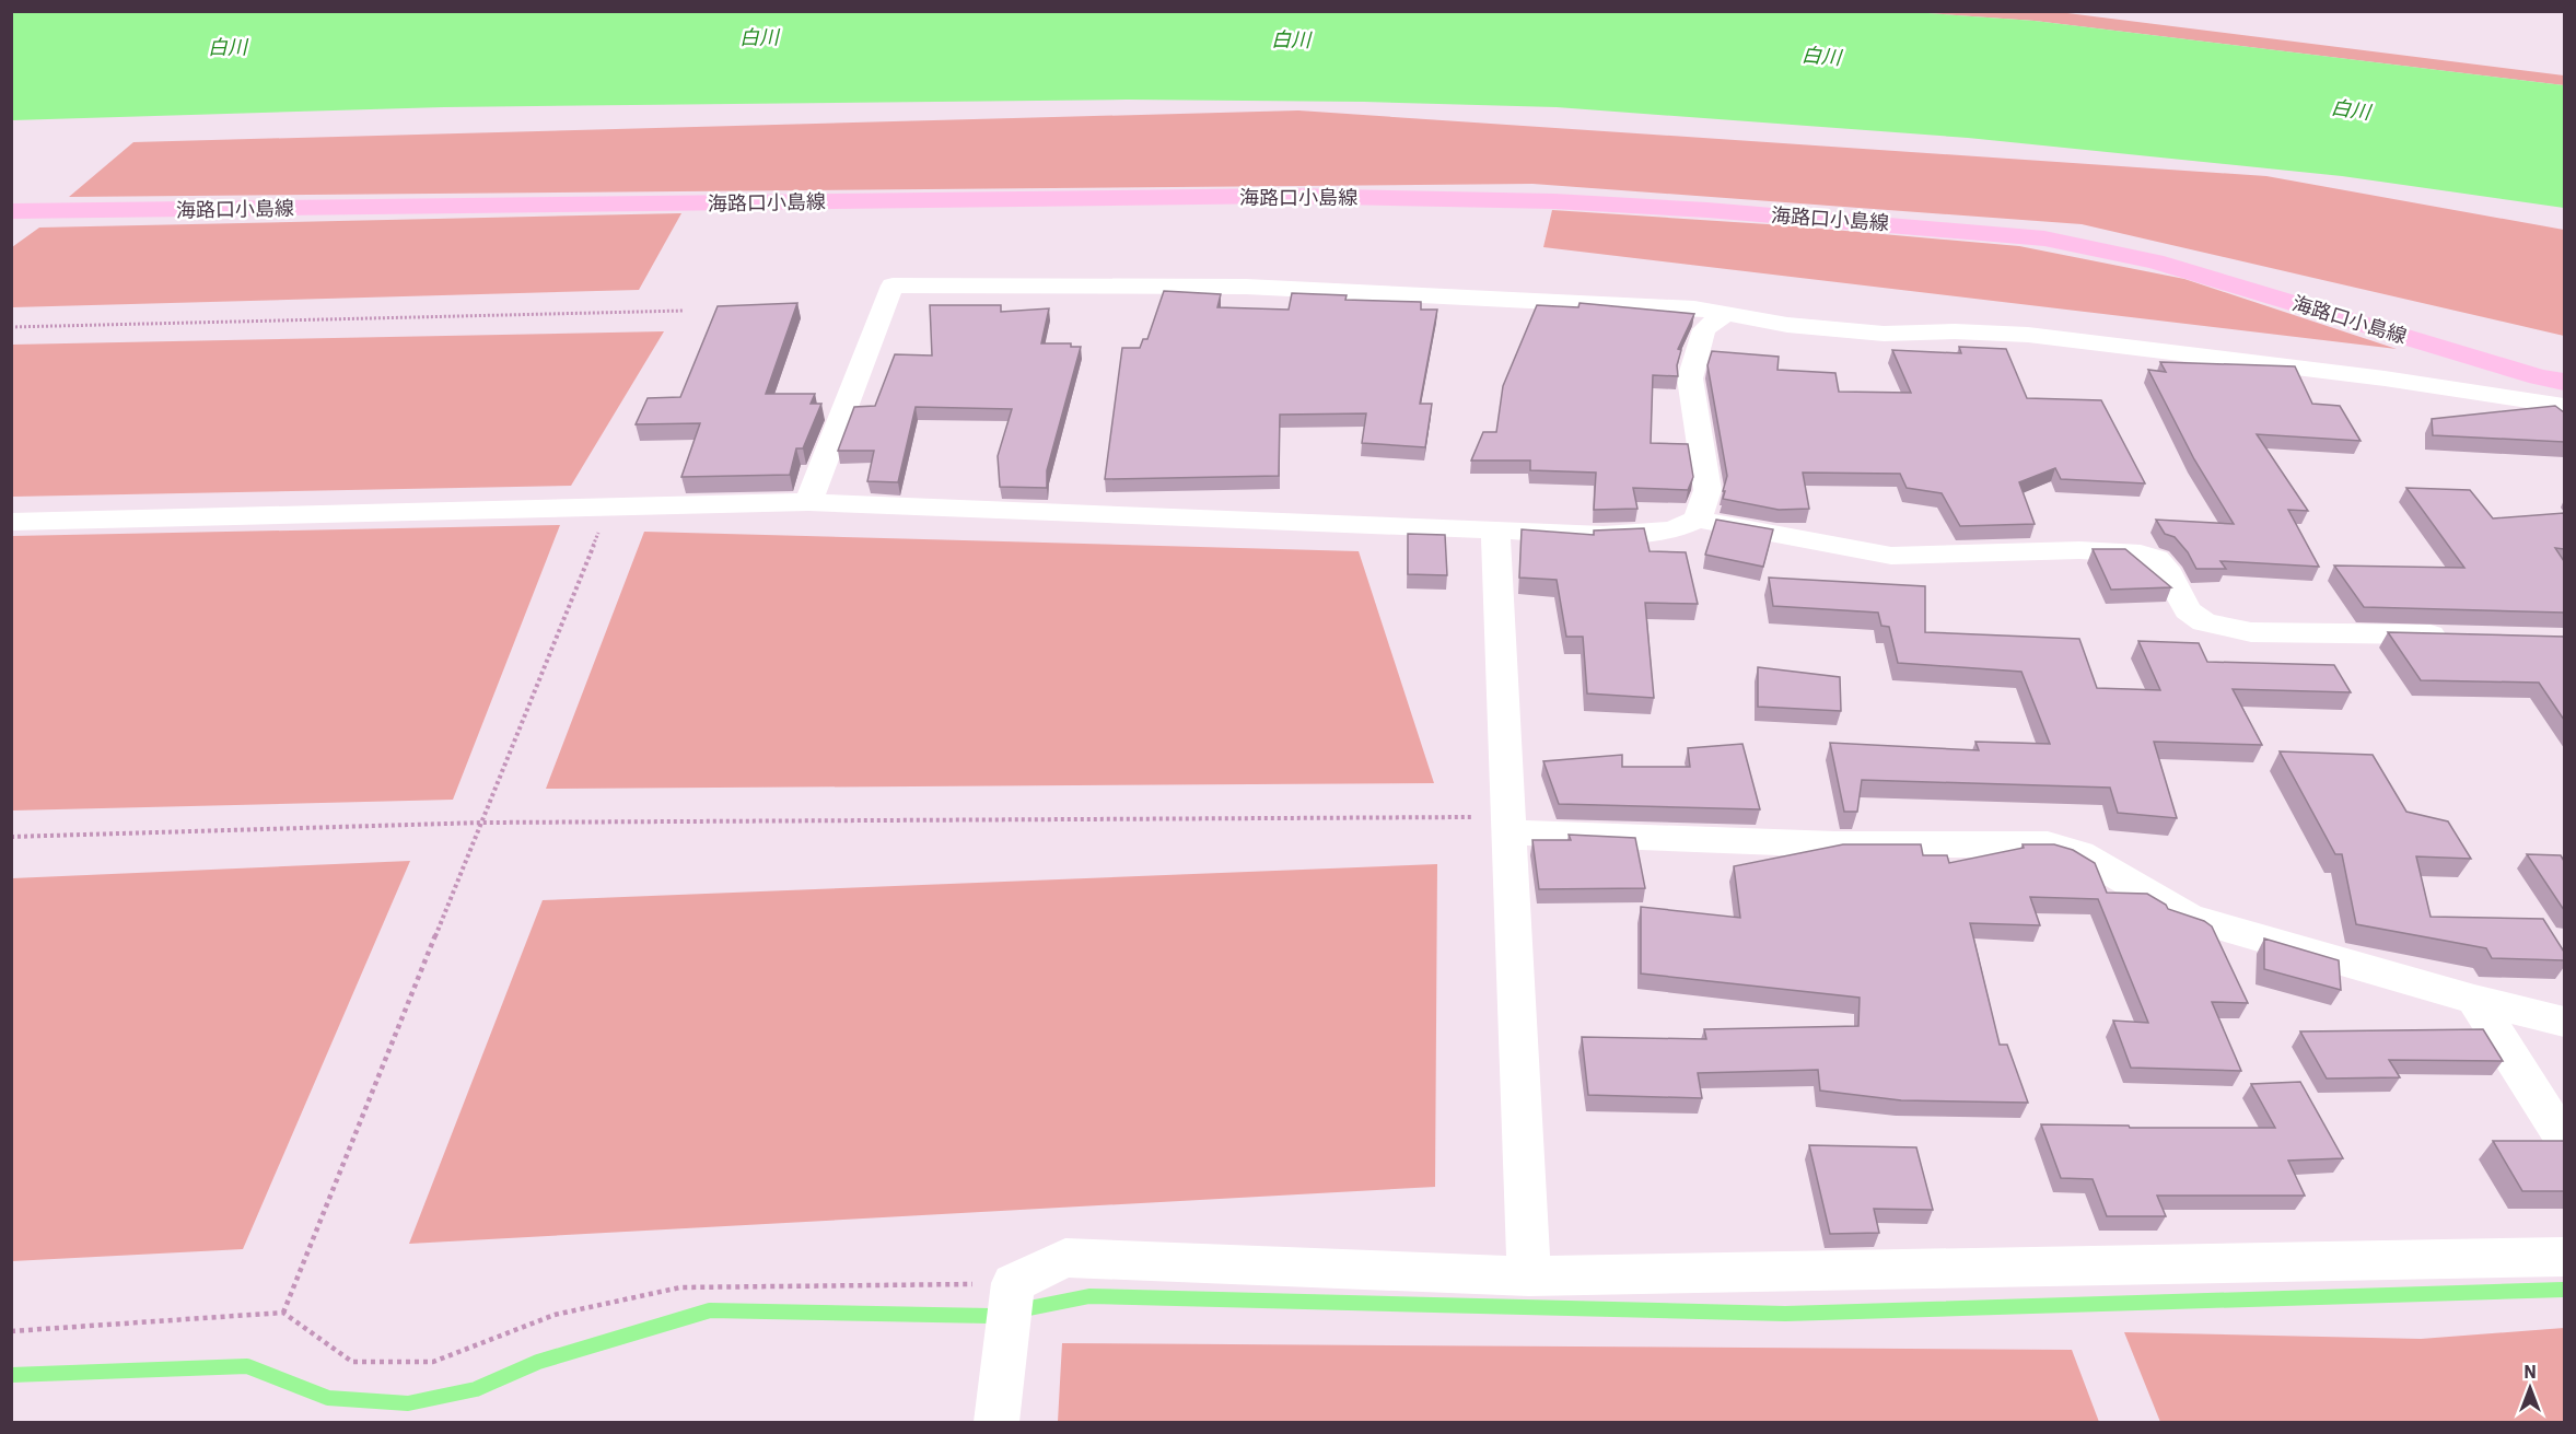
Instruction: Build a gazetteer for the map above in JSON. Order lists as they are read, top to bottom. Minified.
{"streets":{"main road":["海路口小島線"]},"water":["白川"],"north":"top"}
